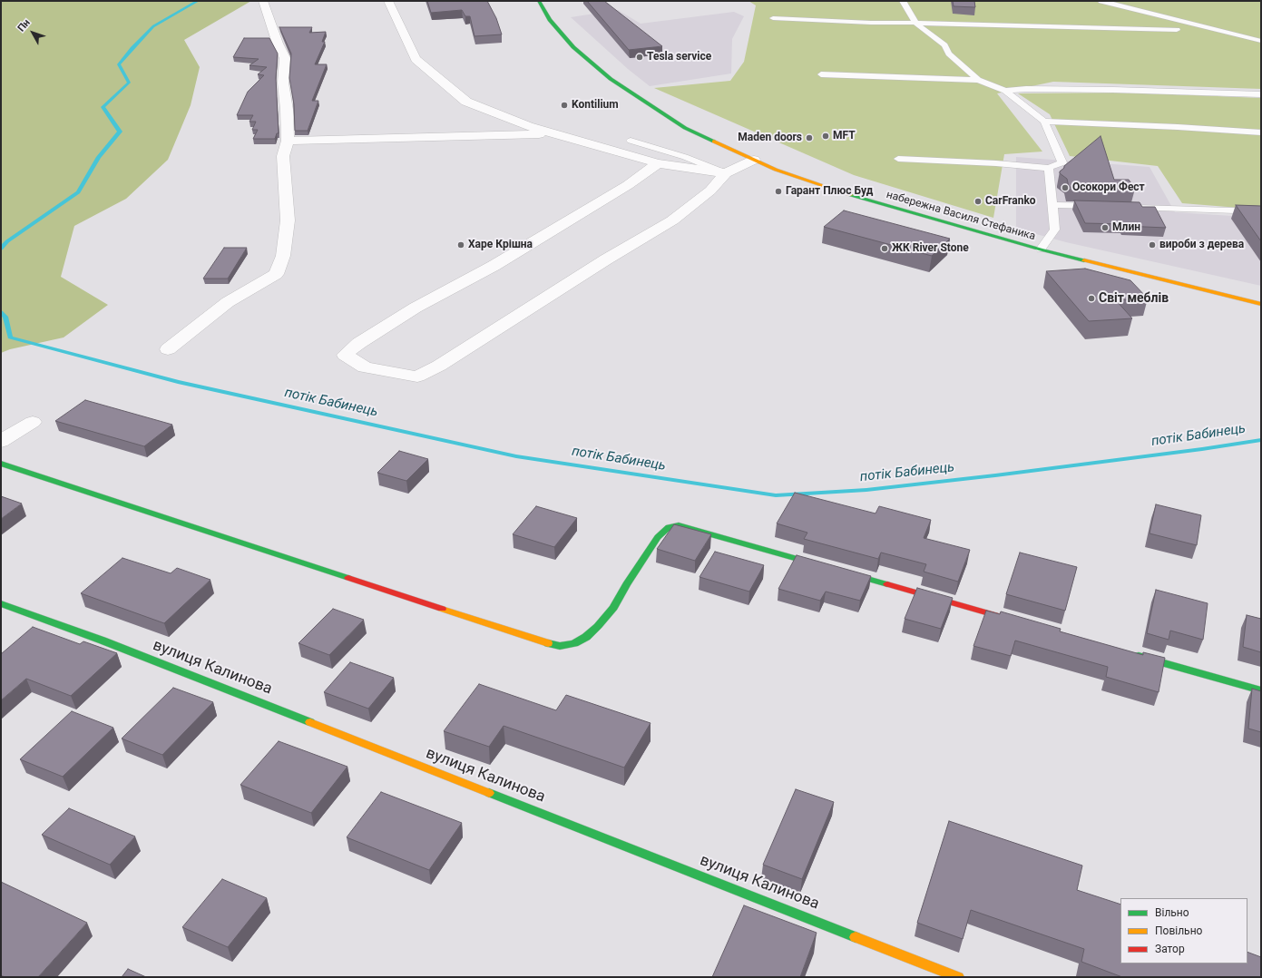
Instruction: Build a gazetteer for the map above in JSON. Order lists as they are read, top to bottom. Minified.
{"streets":{"street":["набережна Василя Стефаника","вулиця Калинова"]},"water":["потік Бабинець"],"places":["Tesla service","Kontilium","MFT","Maden doors","Осокори Фест","Гарант Плюс Буд","CarFranko","Млин","Харе Крішна","вироби з дерева","ЖК River Stone","Світ меблів"],"legend":["Вільно","Повільно","Затор"],"north":"top left"}
